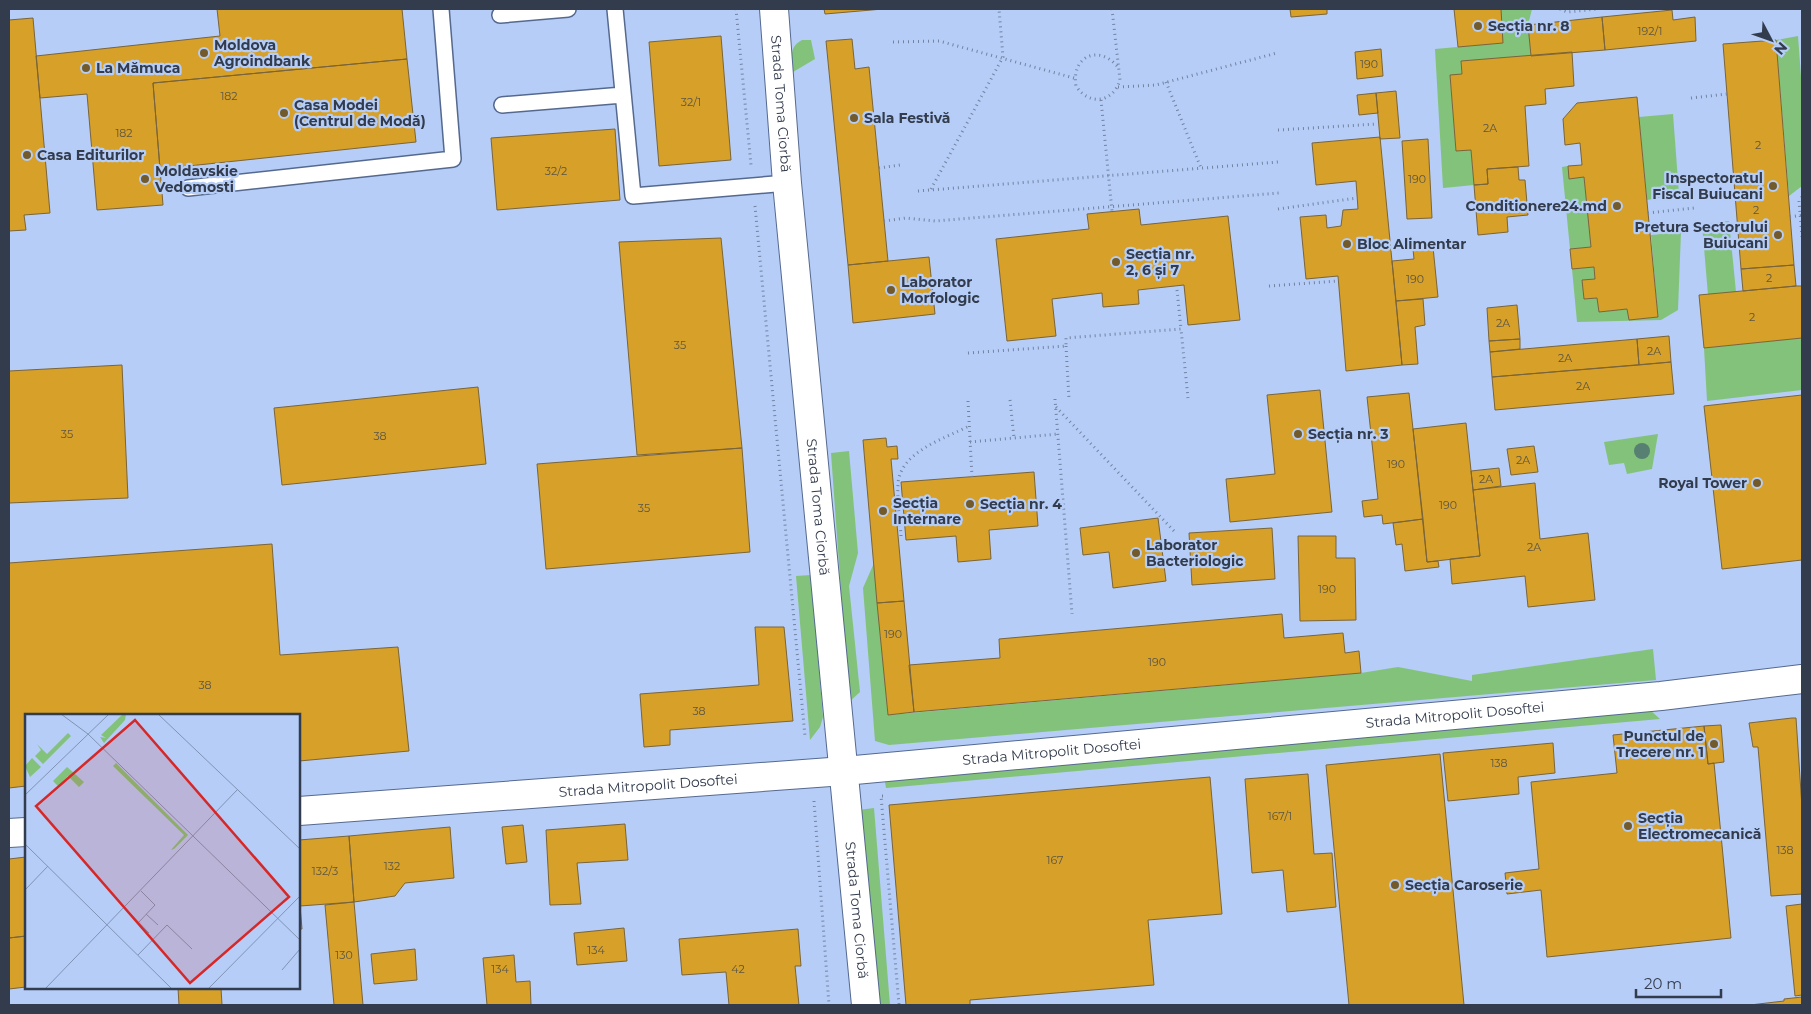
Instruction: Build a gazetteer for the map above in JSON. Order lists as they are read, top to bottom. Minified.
{"streets":{"street":["Strada Toma Ciorbă","Strada Mitropolit Dosoftei"]},"crossings":[["Strada Toma Ciorbă","Strada Mitropolit Dosoftei"]],"places":["Secția nr. 8","Moldova Agroindbank","La Mămuca","Casa Modei (Centrul de Modă)","Sala Festivă","Casa Editurilor","Moldavskie Vedomosti","Inspectoratul Fiscal Buiucani","Conditionere24.md","Pretura Sectorului Buiucani","Bloc Alimentar","Secția nr. 2, 6 și 7","Laborator Morfologic","Secția nr. 3","Royal Tower","Secția nr. 4","Secția Internare","Laborator Bacteriologic","Punctul de Trecere nr. 1","Secția Electromecanică","Secția Caroserie"],"house_numbers":["192/1","190","182","32/1","2A","182","2","32/2","190","2","2","190","2","2A","35","2A","2A","2A","35","38","2A","190","2A","190","35","2A","190","190","190","38","38","138","167/1","138","167","132","132/3","134","130","134","42"],"scale_bar":"20 m","north":"bottom right"}
